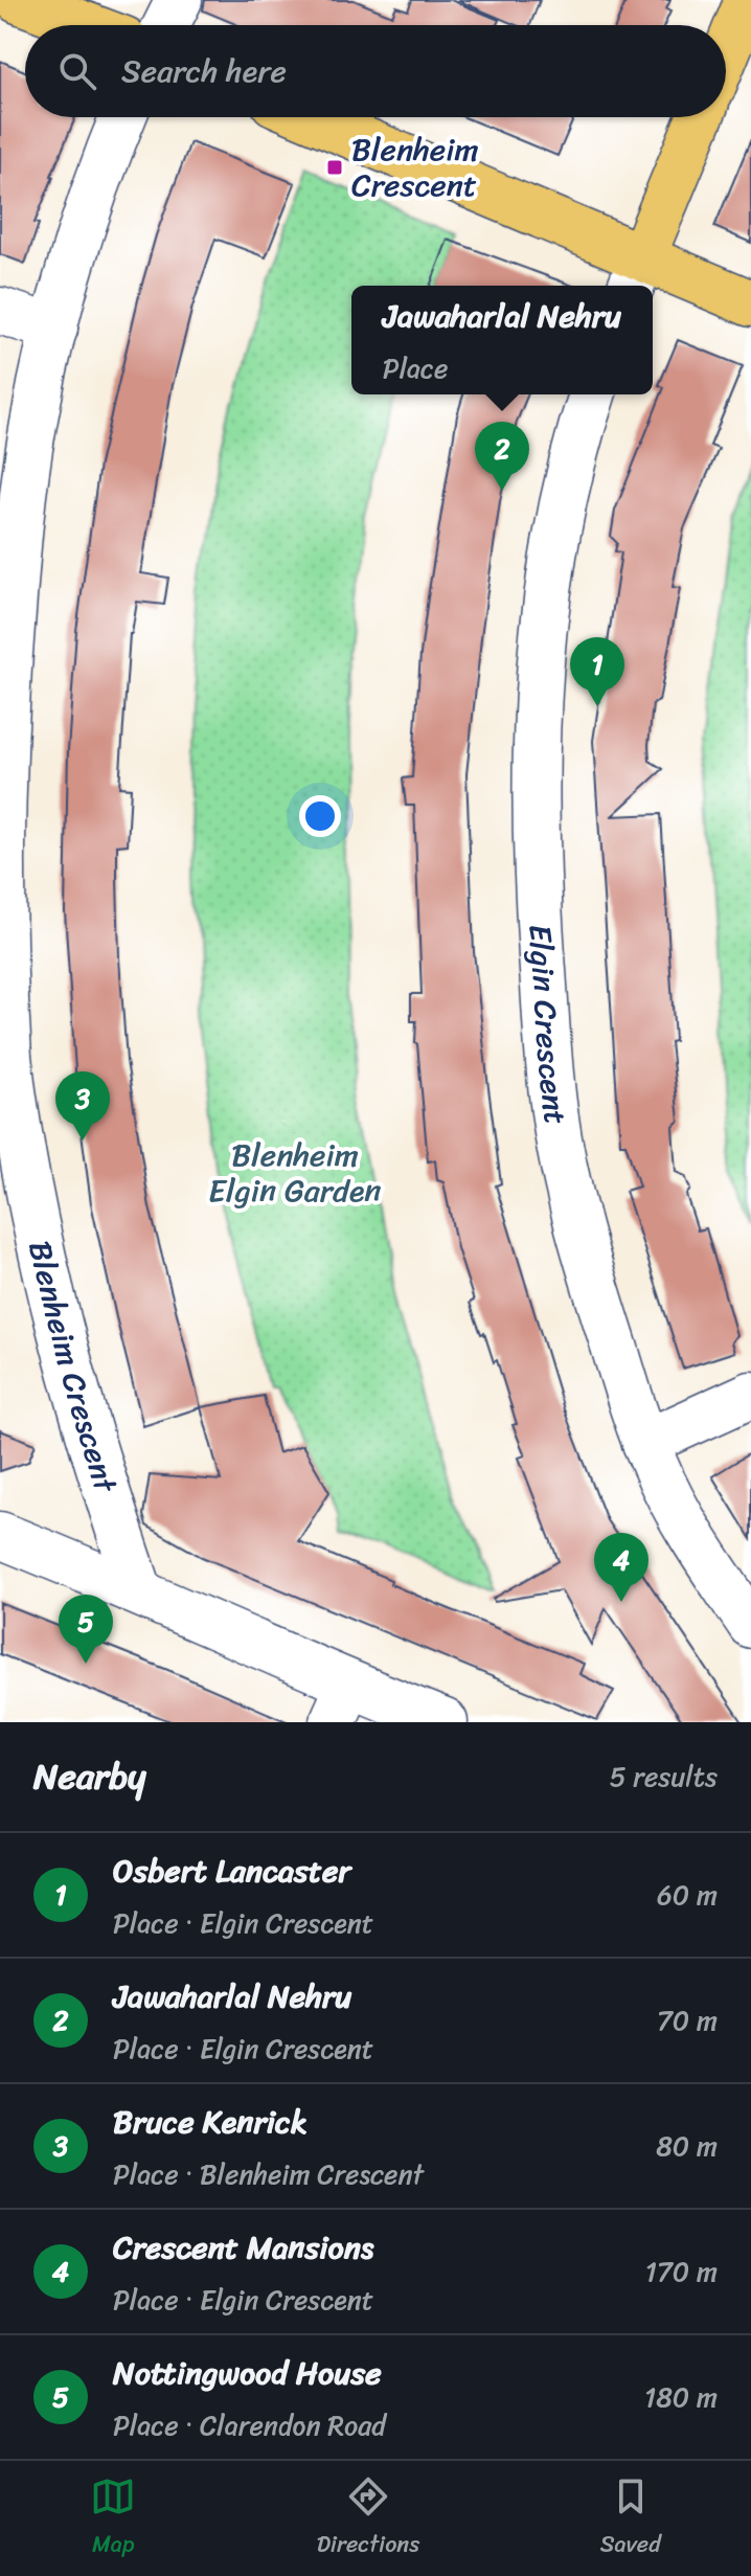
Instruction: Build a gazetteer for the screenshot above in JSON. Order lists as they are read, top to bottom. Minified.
{"streets":{"street":["Elgin Crescent","Blenheim Crescent"]},"parks":["Blenheim Elgin Garden"],"places":{"transit":["Blenheim Crescent"]},"page":{"search":"Search here","popup":["Jawaharlal Nehru","Place"],"pins":["2","1","3","4","5"],"heading":["Nearby","5 results"],"list":[{"mark":"1","name":"Osbert Lancaster","note":"Place · Elgin Crescent","value":"60 m"},{"mark":"2","name":"Jawaharlal Nehru","note":"Place · Elgin Crescent","value":"70 m"},{"mark":"3","name":"Bruce Kenrick","note":"Place · Blenheim Crescent","value":"80 m"},{"mark":"4","name":"Crescent Mansions","note":"Place · Elgin Crescent","value":"170 m"},{"mark":"5","name":"Nottingwood House","note":"Place · Clarendon Road","value":"180 m"}],"nav":["Map","Directions","Saved"]}}
